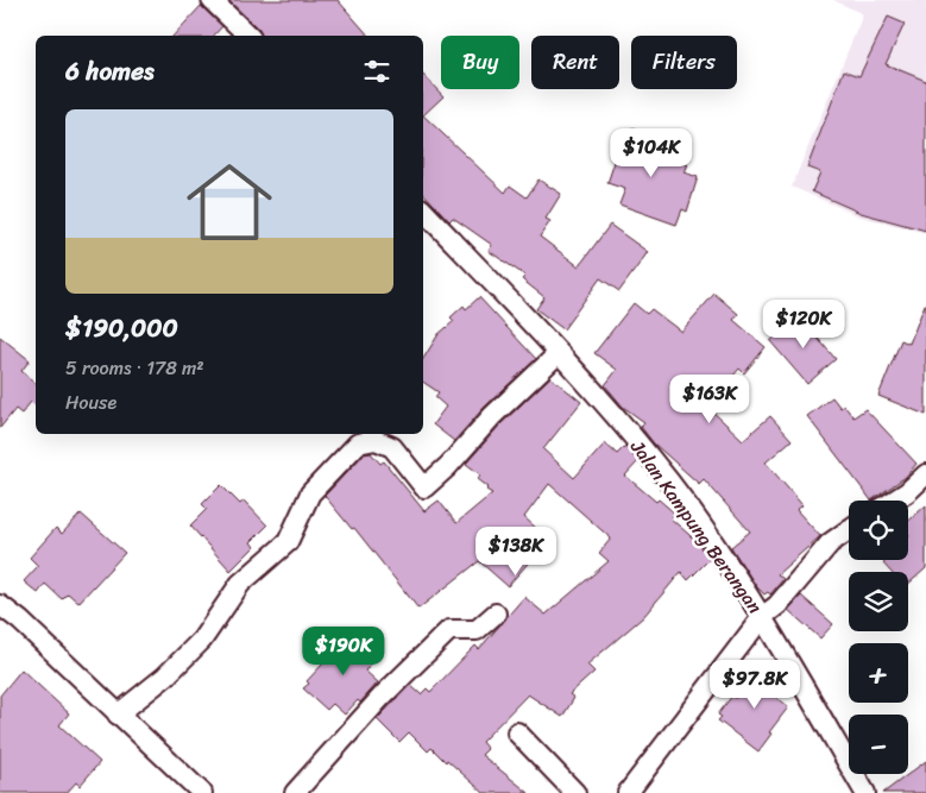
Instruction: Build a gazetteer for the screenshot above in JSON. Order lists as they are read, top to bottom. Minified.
{"streets":{"street":["Jalan Kampung Berangan"]},"page":{"chip":["Buy","Rent","Filters"],"heading":"6 homes","list":[{"name":"$190,000","note":"5 rooms · 178 m² · House"}],"price":["$104K","$120K","$163K","$138K","$190K","$97.8K"],"map_buttons":["+","−"]}}
